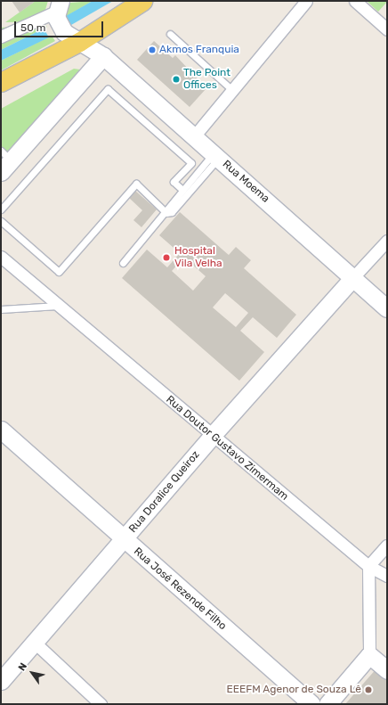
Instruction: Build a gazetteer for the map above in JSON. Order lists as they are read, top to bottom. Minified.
{"streets":{"street":["Rua Moema","Rua Doutor Gustavo Zimermam","Rua Doralice Queiroz","Rua José Rezende Filho"]},"crossings":[["Rua Moema","Rua Doralice Queiroz"],["Rua Doutor Gustavo Zimermam","Rua Doralice Queiroz"],["Rua Doralice Queiroz","Rua José Rezende Filho"]],"places":["Akmos Franquia","The Point Offices","Hospital Vila Velha","EEEFM Agenor de Souza Lê"],"scale_bar":"50 m","north":"top left"}
